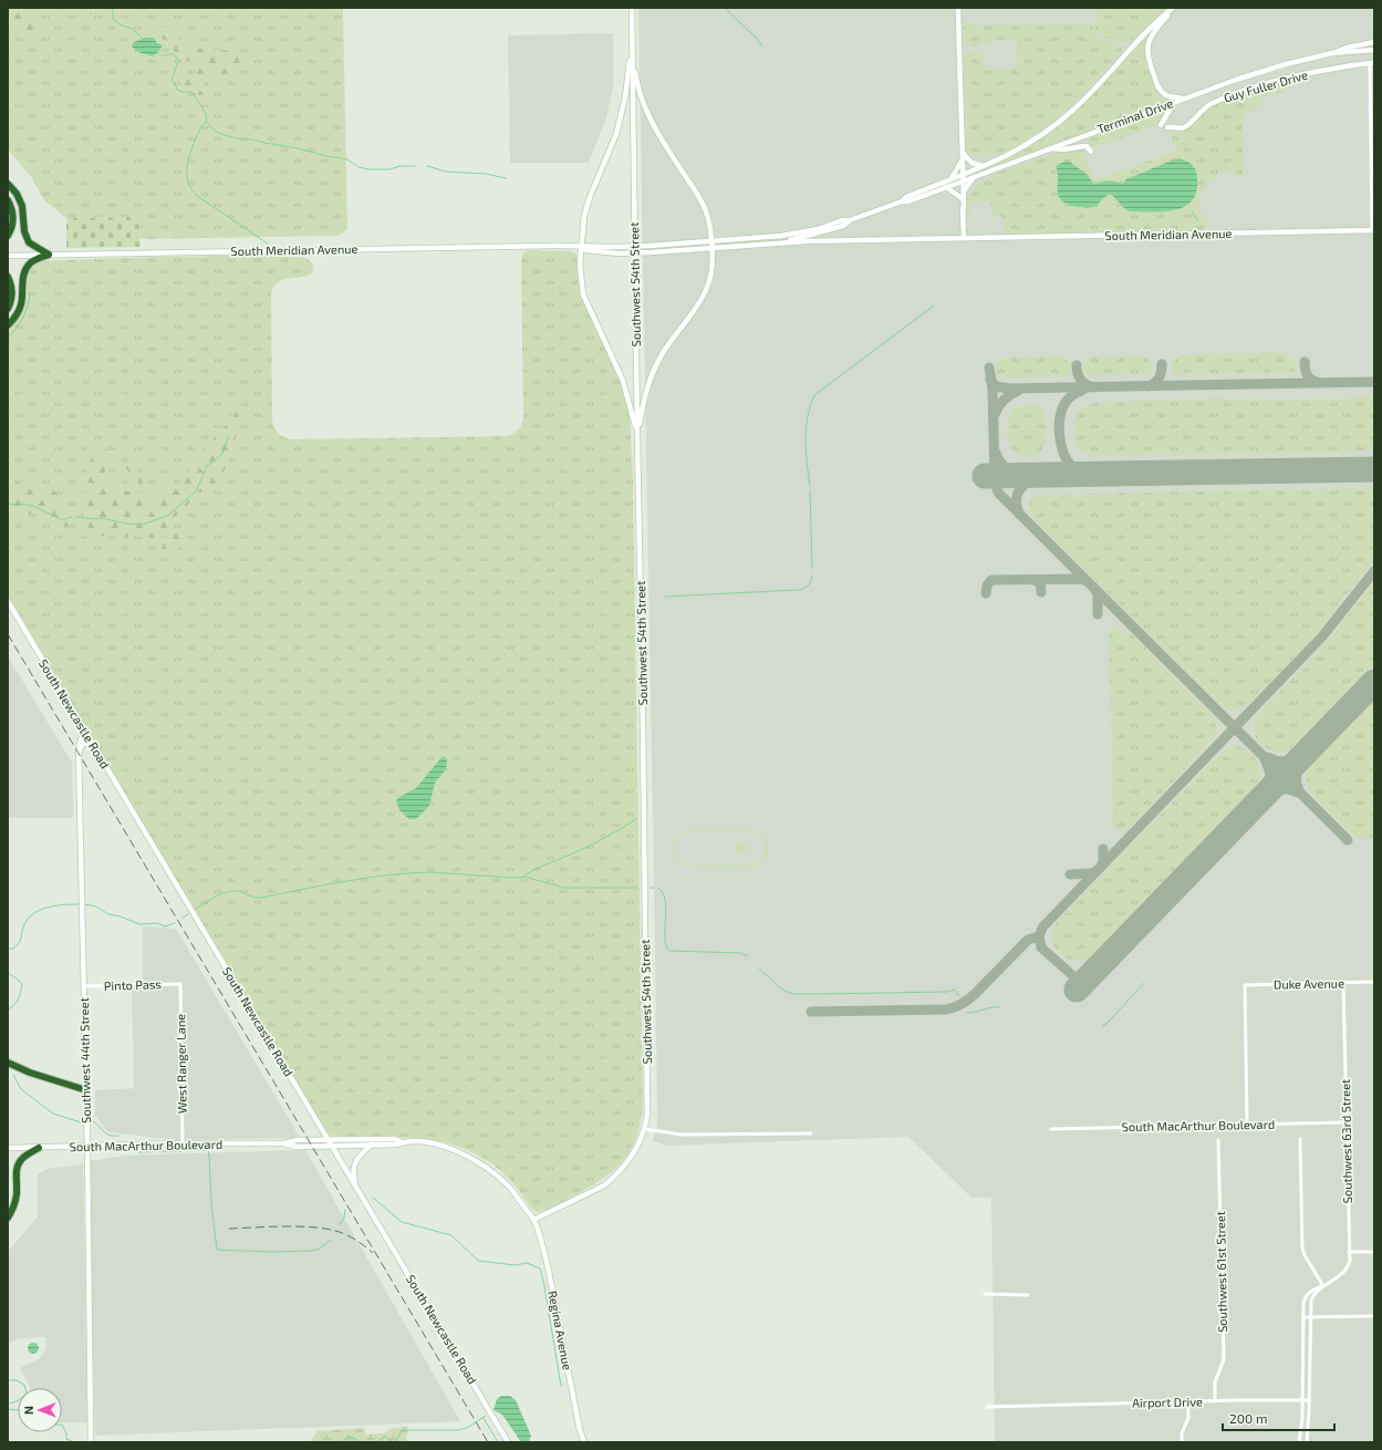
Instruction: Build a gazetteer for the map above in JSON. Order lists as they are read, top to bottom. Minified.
{"streets":{"main road":["Guy Fuller Drive","Terminal Drive","South Meridian Avenue","Southwest 54th Street","South Newcastle Road","Southwest 44th Street","South MacArthur Boulevard","Regina Avenue"],"street":["Duke Avenue","Pinto Pass","West Ranger Lane","Southwest 63rd Street","Southwest 61st Street","Airport Drive"]},"crossings":[["Terminal Drive","South Meridian Avenue"],["Southwest 54th Street","South MacArthur Boulevard"],["Southwest 54th Street","Regina Avenue"],["South Newcastle Road","Southwest 44th Street"],["South Newcastle Road","South MacArthur Boulevard"],["Duke Avenue","South MacArthur Boulevard"],["Duke Avenue","Southwest 63rd Street"],["Pinto Pass","Southwest 44th Street"],["Pinto Pass","West Ranger Lane"],["Southwest 44th Street","South MacArthur Boulevard"],["West Ranger Lane","South MacArthur Boulevard"],["South MacArthur Boulevard","Southwest 63rd Street"],["South MacArthur Boulevard","Regina Avenue"],["Southwest 63rd Street","Airport Drive"],["Southwest 61st Street","Airport Drive"]],"scale_bar":"200 m","north":"left"}
